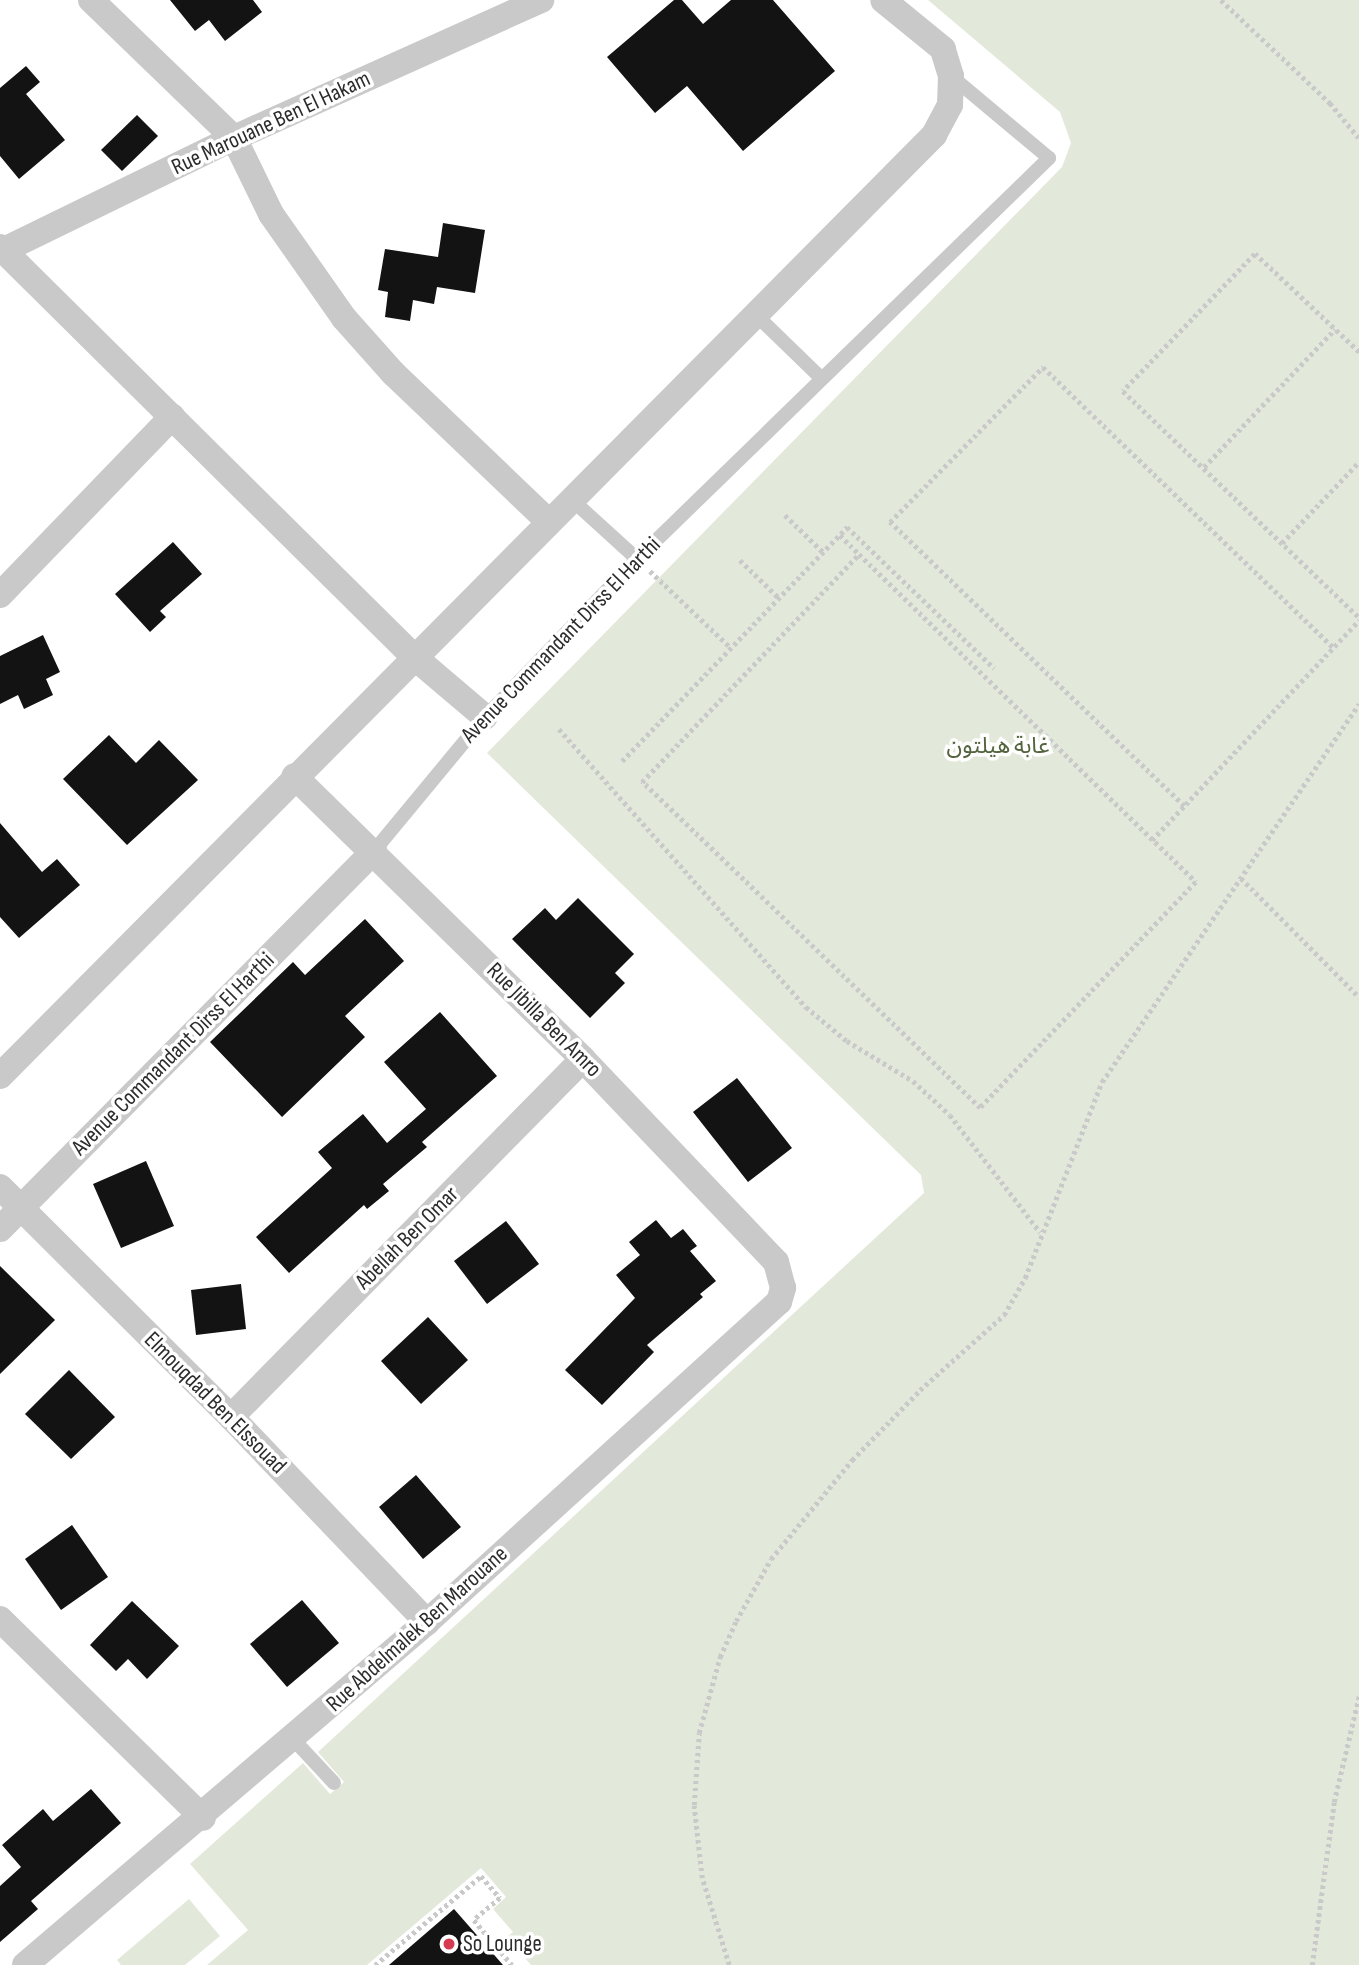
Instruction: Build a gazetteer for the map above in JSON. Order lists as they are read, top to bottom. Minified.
{"streets":{"street":["Rue Marouane Ben El Hakam","Avenue Commandant Dirss El Harthi","Rue Jibilla Ben Amro","Abellah Ben Omar","Elmouqdad Ben Elssouad","Rue Abdelmalek Ben Marouane"]},"crossings":[["Avenue Commandant Dirss El Harthi","Rue Jibilla Ben Amro"],["Avenue Commandant Dirss El Harthi","Elmouqdad Ben Elssouad"],["Rue Jibilla Ben Amro","Abellah Ben Omar"],["Rue Jibilla Ben Amro","Rue Abdelmalek Ben Marouane"],["Abellah Ben Omar","Elmouqdad Ben Elssouad"],["Elmouqdad Ben Elssouad","Rue Abdelmalek Ben Marouane"]],"parks":["غابة هيلتون"],"places":["So Lounge"]}
